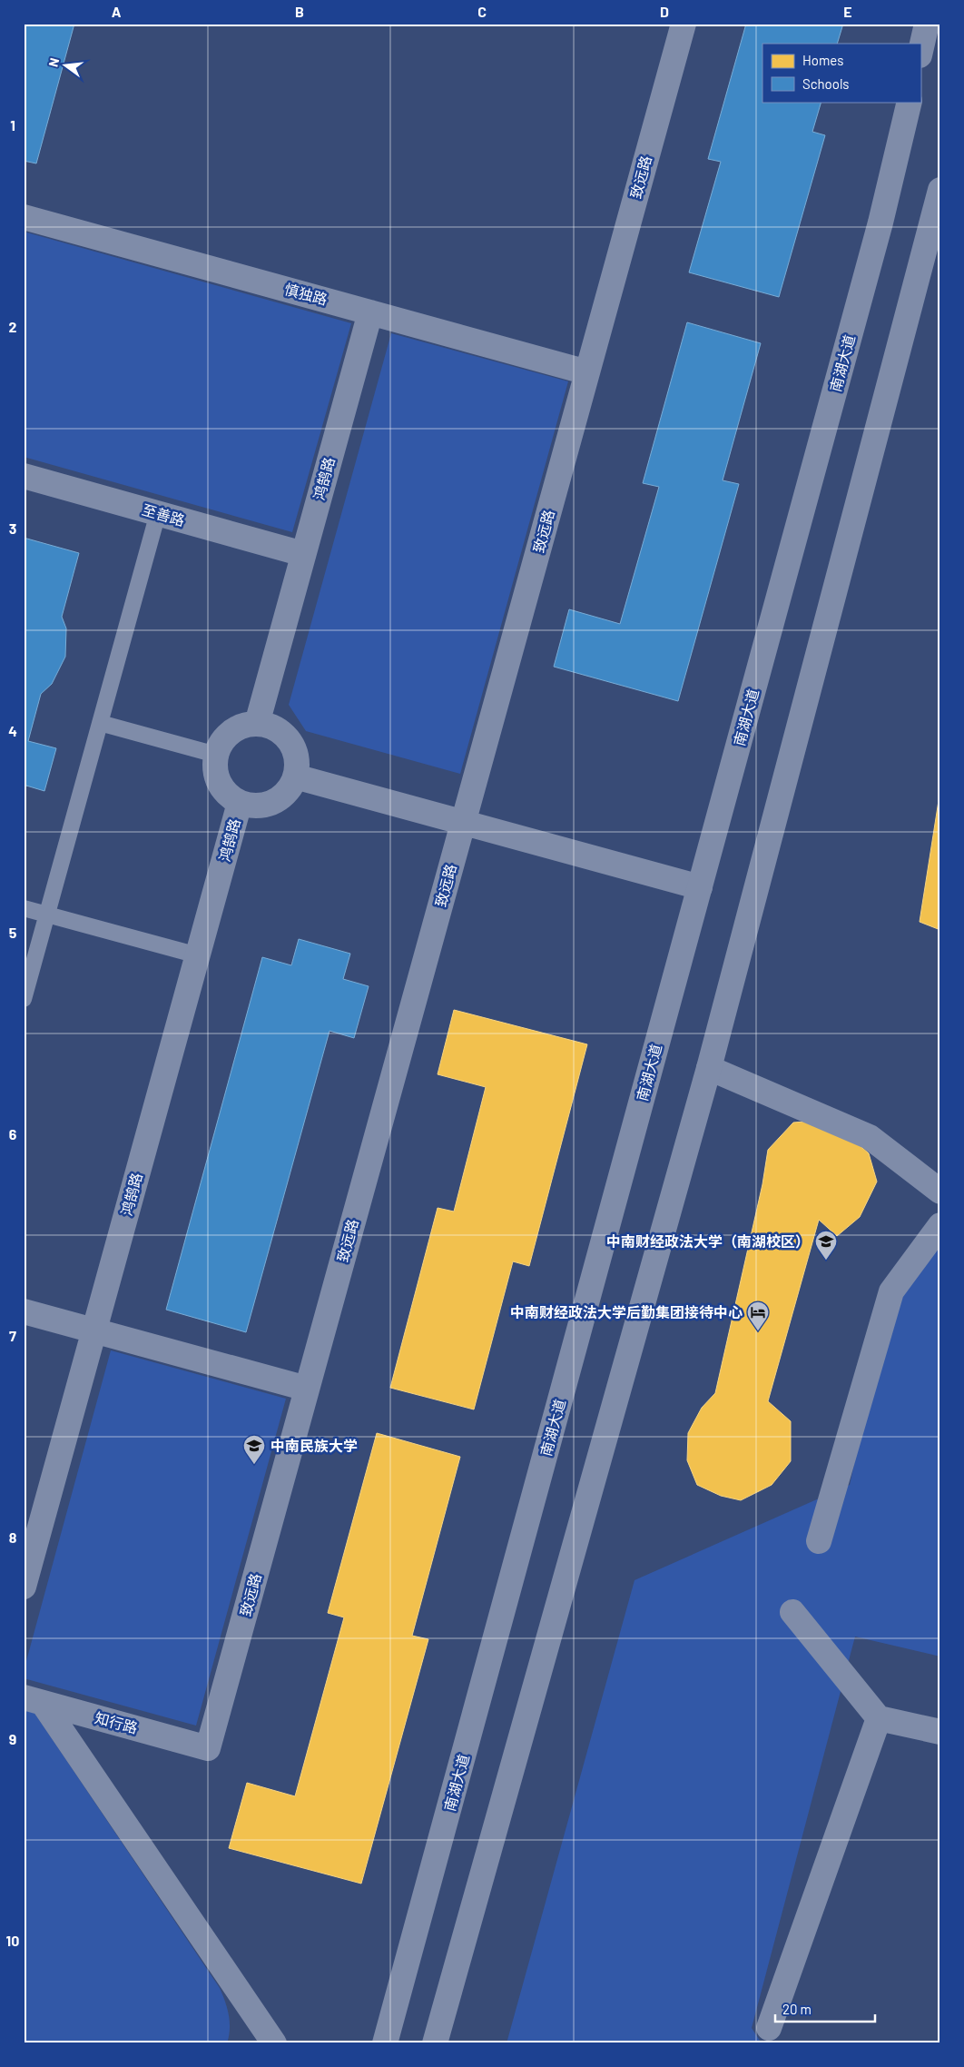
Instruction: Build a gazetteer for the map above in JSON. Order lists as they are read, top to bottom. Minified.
{"streets":{"street":["致远路","慎独路","南湖大道","鸿鹄路","至善路","知行路"]},"crossings":[["致远路","慎独路"],["致远路","知行路"],["慎独路","鸿鹄路"],["鸿鹄路","至善路"]],"places":{"school or university":["中南财经政法大学（南湖校区）","中南民族大学"],"hotel":["中南财经政法大学后勤集团接待中心"]},"legend":["Homes","Schools"],"scale_bar":"20 m","north":"left","grid":{"columns":["A","B","C","D","E"],"rows":["1","2","3","4","5","6","7","8","9","10"]}}
